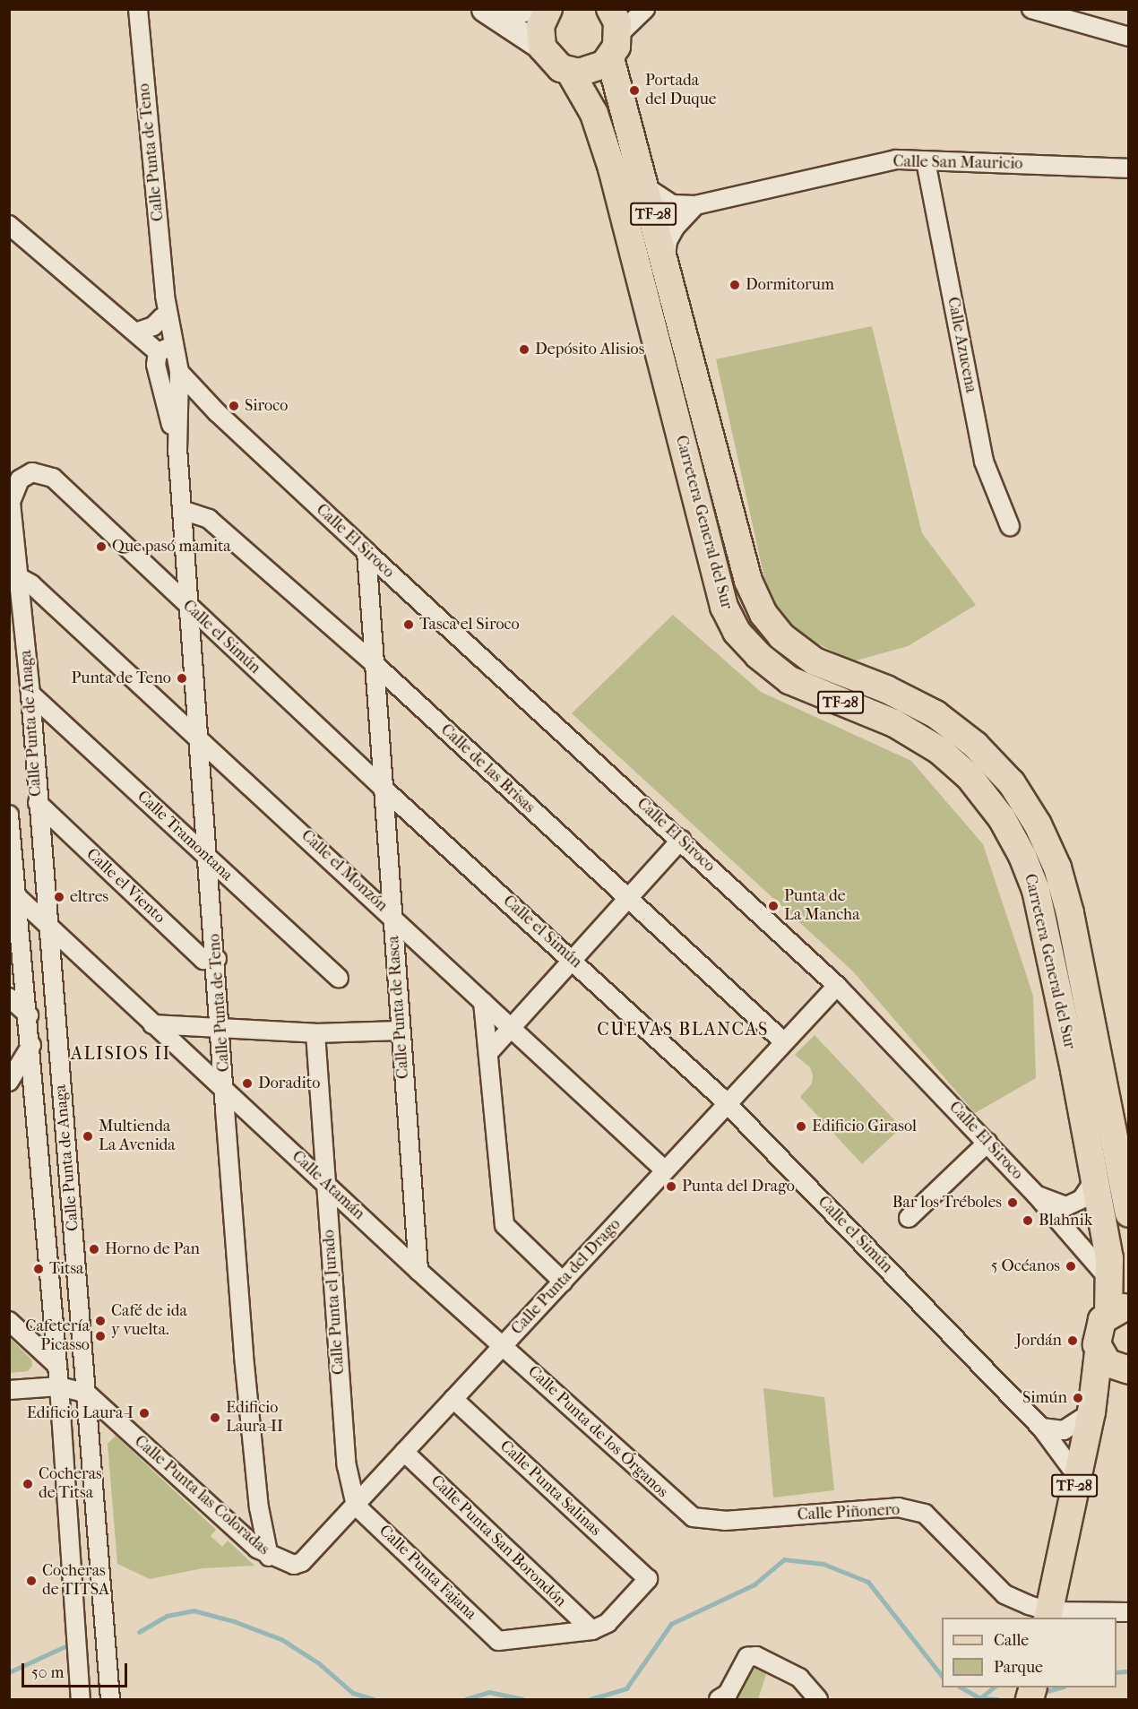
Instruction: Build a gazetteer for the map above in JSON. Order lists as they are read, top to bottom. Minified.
{"streets":{"main road":["TF-28","Carretera General del Sur"],"street":["Calle Punta de Teno","Calle San Mauricio","Calle Azucena","Calle El Siroco","Calle el Simún","Calle Punta de Anaga","Calle de las Brisas","Calle Tramontana","Calle el Monzón","Calle el Viento","Calle Punta de Rasca","Calle Atamán","Calle Punta del Drago","Calle Punta el Jurado","Calle Punta de los Órganos","Calle Punta Salinas","Calle Punta las Coloradas","Calle Piñonero","Calle Punta San Borondón","Calle Punta Fajana"]},"crossings":[["Calle Punta de Teno","Calle El Siroco"],["Calle Punta de Teno","Calle el Simún"],["Calle Punta de Teno","Calle de las Brisas"],["Calle Punta de Teno","Calle Tramontana"],["Calle Punta de Teno","Calle el Monzón"],["Calle Punta de Teno","Calle el Viento"],["Calle Punta de Teno","Calle Atamán"],["Calle Punta de Teno","Calle Punta las Coloradas"],["Calle San Mauricio","Calle Azucena"],["Calle San Mauricio","Carretera General del Sur"],["TF-28","Carretera General del Sur"],["TF-28","Calle el Simún"],["TF-28","Calle Piñonero"],["Carretera General del Sur","Calle El Siroco"],["Calle El Siroco","Calle Punta de Rasca"],["Calle El Siroco","Calle Punta del Drago"],["Calle el Simún","Calle Punta de Anaga"],["Calle el Simún","Calle Punta de Rasca"],["Calle el Simún","Calle Punta del Drago"],["Calle Punta de Anaga","Calle Tramontana"],["Calle Punta de Anaga","Calle el Monzón"],["Calle Punta de Anaga","Calle el Viento"],["Calle Punta de Anaga","Calle Atamán"],["Calle Punta de Anaga","Calle Punta las Coloradas"],["Calle de las Brisas","Calle Punta de Rasca"],["Calle de las Brisas","Calle Punta del Drago"],["Calle el Monzón","Calle Punta de Rasca"],["Calle el Monzón","Calle Punta del Drago"],["Calle Punta de Rasca","Calle Atamán"],["Calle Atamán","Calle Punta del Drago"],["Calle Atamán","Calle Punta el Jurado"],["Calle Atamán","Calle Punta de los Órganos"],["Calle Punta del Drago","Calle Punta el Jurado"],["Calle Punta del Drago","Calle Punta de los Órganos"],["Calle Punta del Drago","Calle Punta Salinas"],["Calle Punta del Drago","Calle Punta las Coloradas"],["Calle Punta del Drago","Calle Punta San Borondón"],["Calle Punta del Drago","Calle Punta Fajana"],["Calle Punta el Jurado","Calle Punta Fajana"],["Calle Punta de los Órganos","Calle Piñonero"],["Calle Punta Salinas","Calle Punta San Borondón"],["Calle Punta Salinas","Calle Punta Fajana"],["Calle Punta San Borondón","Calle Punta Fajana"]],"districts":["CUEVAS BLANCAS","ALISIOS II"],"places":["Portada del Duque","Dormitorum","Depósito Alisios","Siroco","Que pasó mamita","Tasca el Siroco","Punta de Teno","eltres","Punta de La Mancha","Doradito","Edificio Girasol","Multienda La Avenida","Punta del Drago","Bar los Tréboles","Blahnik","Horno de Pan","5 Océanos","Titsa","Café de ida y vuelta.","Cafetería Picasso","Jordán","Simún","Edificio Laura-I","Edificio Laura-II","Cocheras de Titsa","Cocheras de TITSA"],"legend":["Calle","Parque"],"scale_bar":"50 m"}
